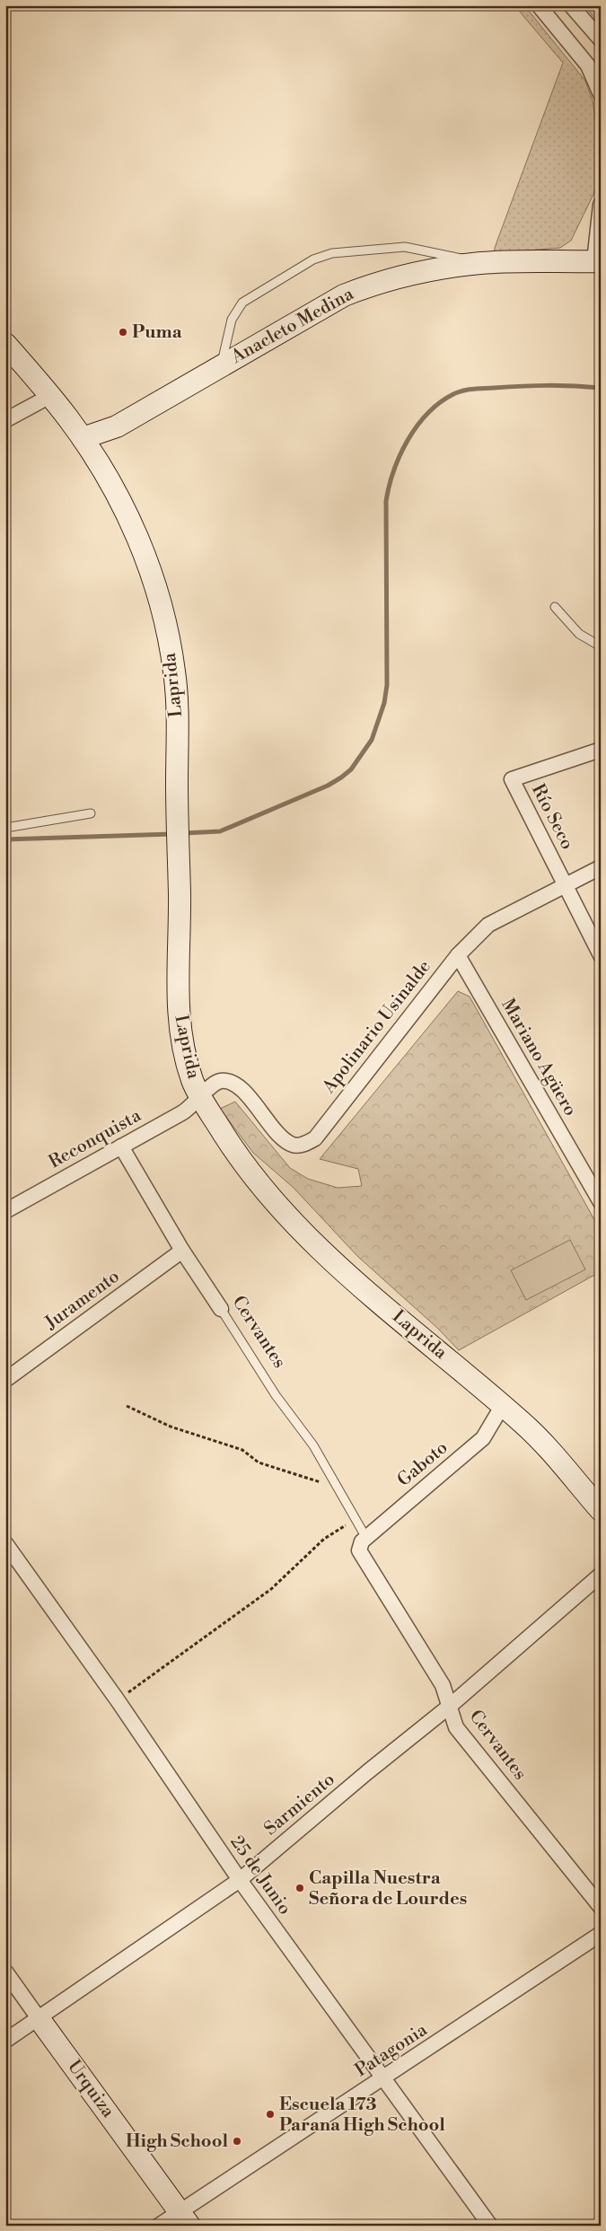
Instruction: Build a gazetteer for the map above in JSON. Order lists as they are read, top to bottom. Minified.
{"streets":{"main road":["Anacleto Medina","Laprida","Urquiza"],"street":["Río Seco","Apolinario Usinalde","Mariano Agüero","Reconquista","Juramento","Cervantes","Gaboto","Sarmiento","25 de Junio","Patagonia"]},"crossings":[["Anacleto Medina","Laprida"],["Laprida","Apolinario Usinalde"],["Laprida","Reconquista"],["Laprida","Gaboto"],["Río Seco","Apolinario Usinalde"],["Apolinario Usinalde","Mariano Agüero"],["Apolinario Usinalde","Reconquista"],["Reconquista","Cervantes"],["Juramento","Cervantes"],["Cervantes","Gaboto"],["Cervantes","Sarmiento"],["Sarmiento","25 de Junio"],["Sarmiento","Urquiza"],["25 de Junio","Patagonia"],["Patagonia","Urquiza"]],"places":["Puma","Capilla Nuestra Señora de Lourdes","Escuela 173 Parana High School","High School"]}
